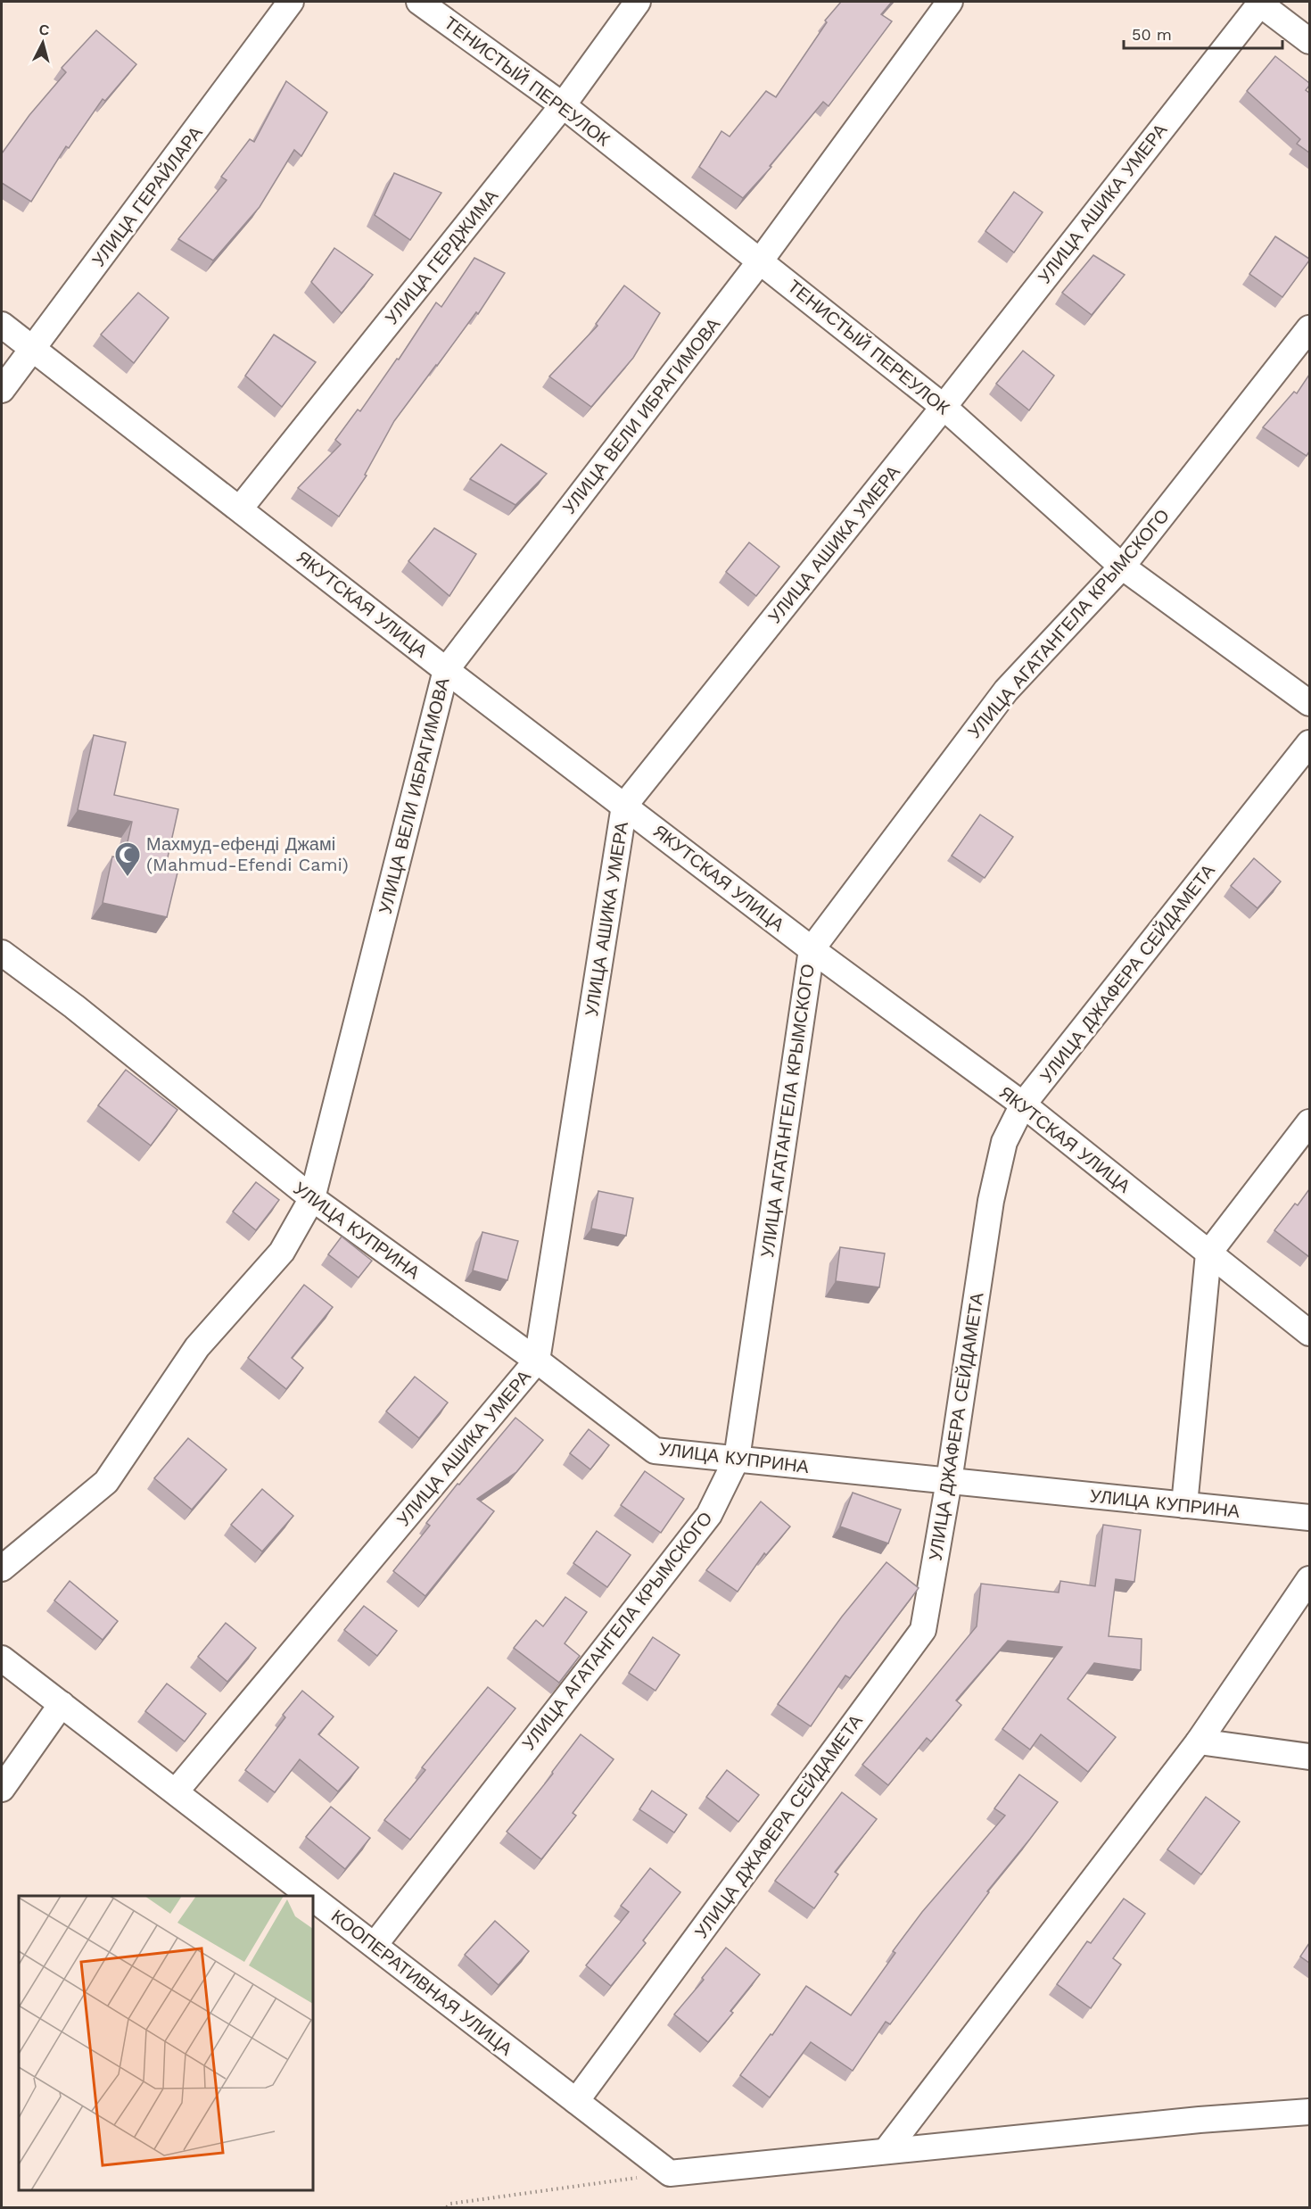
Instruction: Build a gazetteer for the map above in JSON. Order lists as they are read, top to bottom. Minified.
{"streets":{"street":["ТЕНИСТЫЙ ПЕРЕУЛОК","УЛИЦА ГЕРАЙЛАРА","УЛИЦА АШИКА УМЕРА","УЛИЦА ГЕРДЖИМА","УЛИЦА ВЕЛИ ИБРАГИМОВА","ЯКУТСКАЯ УЛИЦА","УЛИЦА АГАТАНГЕЛА КРЫМСКОГО","УЛИЦА ДЖАФЕРА СЕЙДАМЕТА","УЛИЦА КУПРИНА","КООПЕРАТИВНАЯ УЛИЦА"]},"crossings":[["ТЕНИСТЫЙ ПЕРЕУЛОК","УЛИЦА АШИКА УМЕРА"],["ТЕНИСТЫЙ ПЕРЕУЛОК","УЛИЦА ГЕРДЖИМА"],["ТЕНИСТЫЙ ПЕРЕУЛОК","УЛИЦА ВЕЛИ ИБРАГИМОВА"],["ТЕНИСТЫЙ ПЕРЕУЛОК","УЛИЦА АГАТАНГЕЛА КРЫМСКОГО"],["УЛИЦА ГЕРАЙЛАРА","ЯКУТСКАЯ УЛИЦА"],["УЛИЦА АШИКА УМЕРА","ЯКУТСКАЯ УЛИЦА"],["УЛИЦА АШИКА УМЕРА","УЛИЦА КУПРИНА"],["УЛИЦА АШИКА УМЕРА","КООПЕРАТИВНАЯ УЛИЦА"],["УЛИЦА ГЕРДЖИМА","ЯКУТСКАЯ УЛИЦА"],["УЛИЦА ВЕЛИ ИБРАГИМОВА","ЯКУТСКАЯ УЛИЦА"],["УЛИЦА ВЕЛИ ИБРАГИМОВА","УЛИЦА КУПРИНА"],["ЯКУТСКАЯ УЛИЦА","УЛИЦА АГАТАНГЕЛА КРЫМСКОГО"],["ЯКУТСКАЯ УЛИЦА","УЛИЦА ДЖАФЕРА СЕЙДАМЕТА"],["УЛИЦА АГАТАНГЕЛА КРЫМСКОГО","УЛИЦА КУПРИНА"],["УЛИЦА АГАТАНГЕЛА КРЫМСКОГО","КООПЕРАТИВНАЯ УЛИЦА"],["УЛИЦА ДЖАФЕРА СЕЙДАМЕТА","УЛИЦА КУПРИНА"],["УЛИЦА ДЖАФЕРА СЕЙДАМЕТА","КООПЕРАТИВНАЯ УЛИЦА"]],"places":{"mosque":["Махмуд-ефенді Джамі (Mahmud-Efendi Cami)"]},"scale_bar":"50 m","north":"top"}
